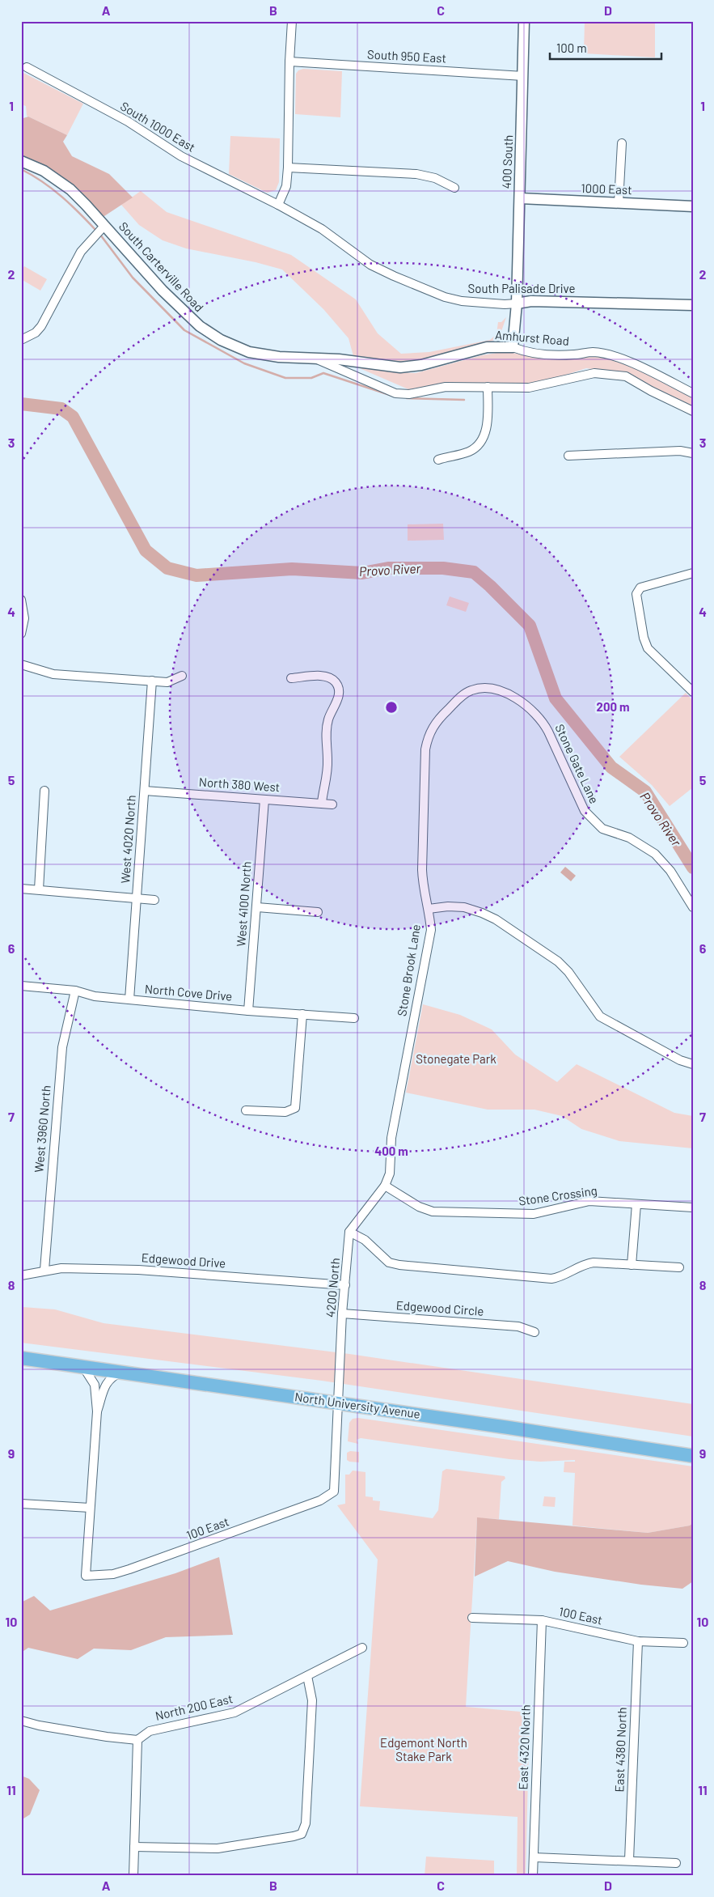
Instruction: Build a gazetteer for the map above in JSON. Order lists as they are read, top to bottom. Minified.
{"streets":{"highway":["North University Avenue"],"street":["South 950 East","South 1000 East","400 South","1000 East","South Carterville Road","South Palisade Drive","Amhurst Road","Stone Gate Lane","North 380 West","West 4020 North","West 4100 North","Stone Brook Lane","North Cove Drive","West 3960 North","Stone Crossing","Edgewood Drive","4200 North","Edgewood Circle","100 East","North 200 East","East 4320 North","East 4380 North"]},"crossings":[["South 950 East","400 South"],["South 1000 East","South Palisade Drive"],["400 South","1000 East"],["400 South","South Palisade Drive"],["400 South","Amhurst Road"],["South Carterville Road","Amhurst Road"],["Stone Gate Lane","Stone Brook Lane"],["North 380 West","West 4020 North"],["North 380 West","West 4100 North"],["West 4020 North","North Cove Drive"],["West 4100 North","North Cove Drive"],["Stone Brook Lane","Stone Crossing"],["North Cove Drive","West 3960 North"],["West 3960 North","Edgewood Drive"],["Edgewood Drive","4200 North"],["4200 North","Edgewood Circle"],["4200 North","North University Avenue"],["4200 North","100 East"],["100 East","East 4320 North"],["100 East","East 4380 North"]],"water":["Provo River"],"parks":["Stonegate Park","Edgemont North Stake Park"],"scale_bar":"100 m","grid":{"columns":["A","B","C","D"],"rows":["1","2","3","4","5","6","7","8","9","10","11"]},"rings":["200 m","400 m"]}
